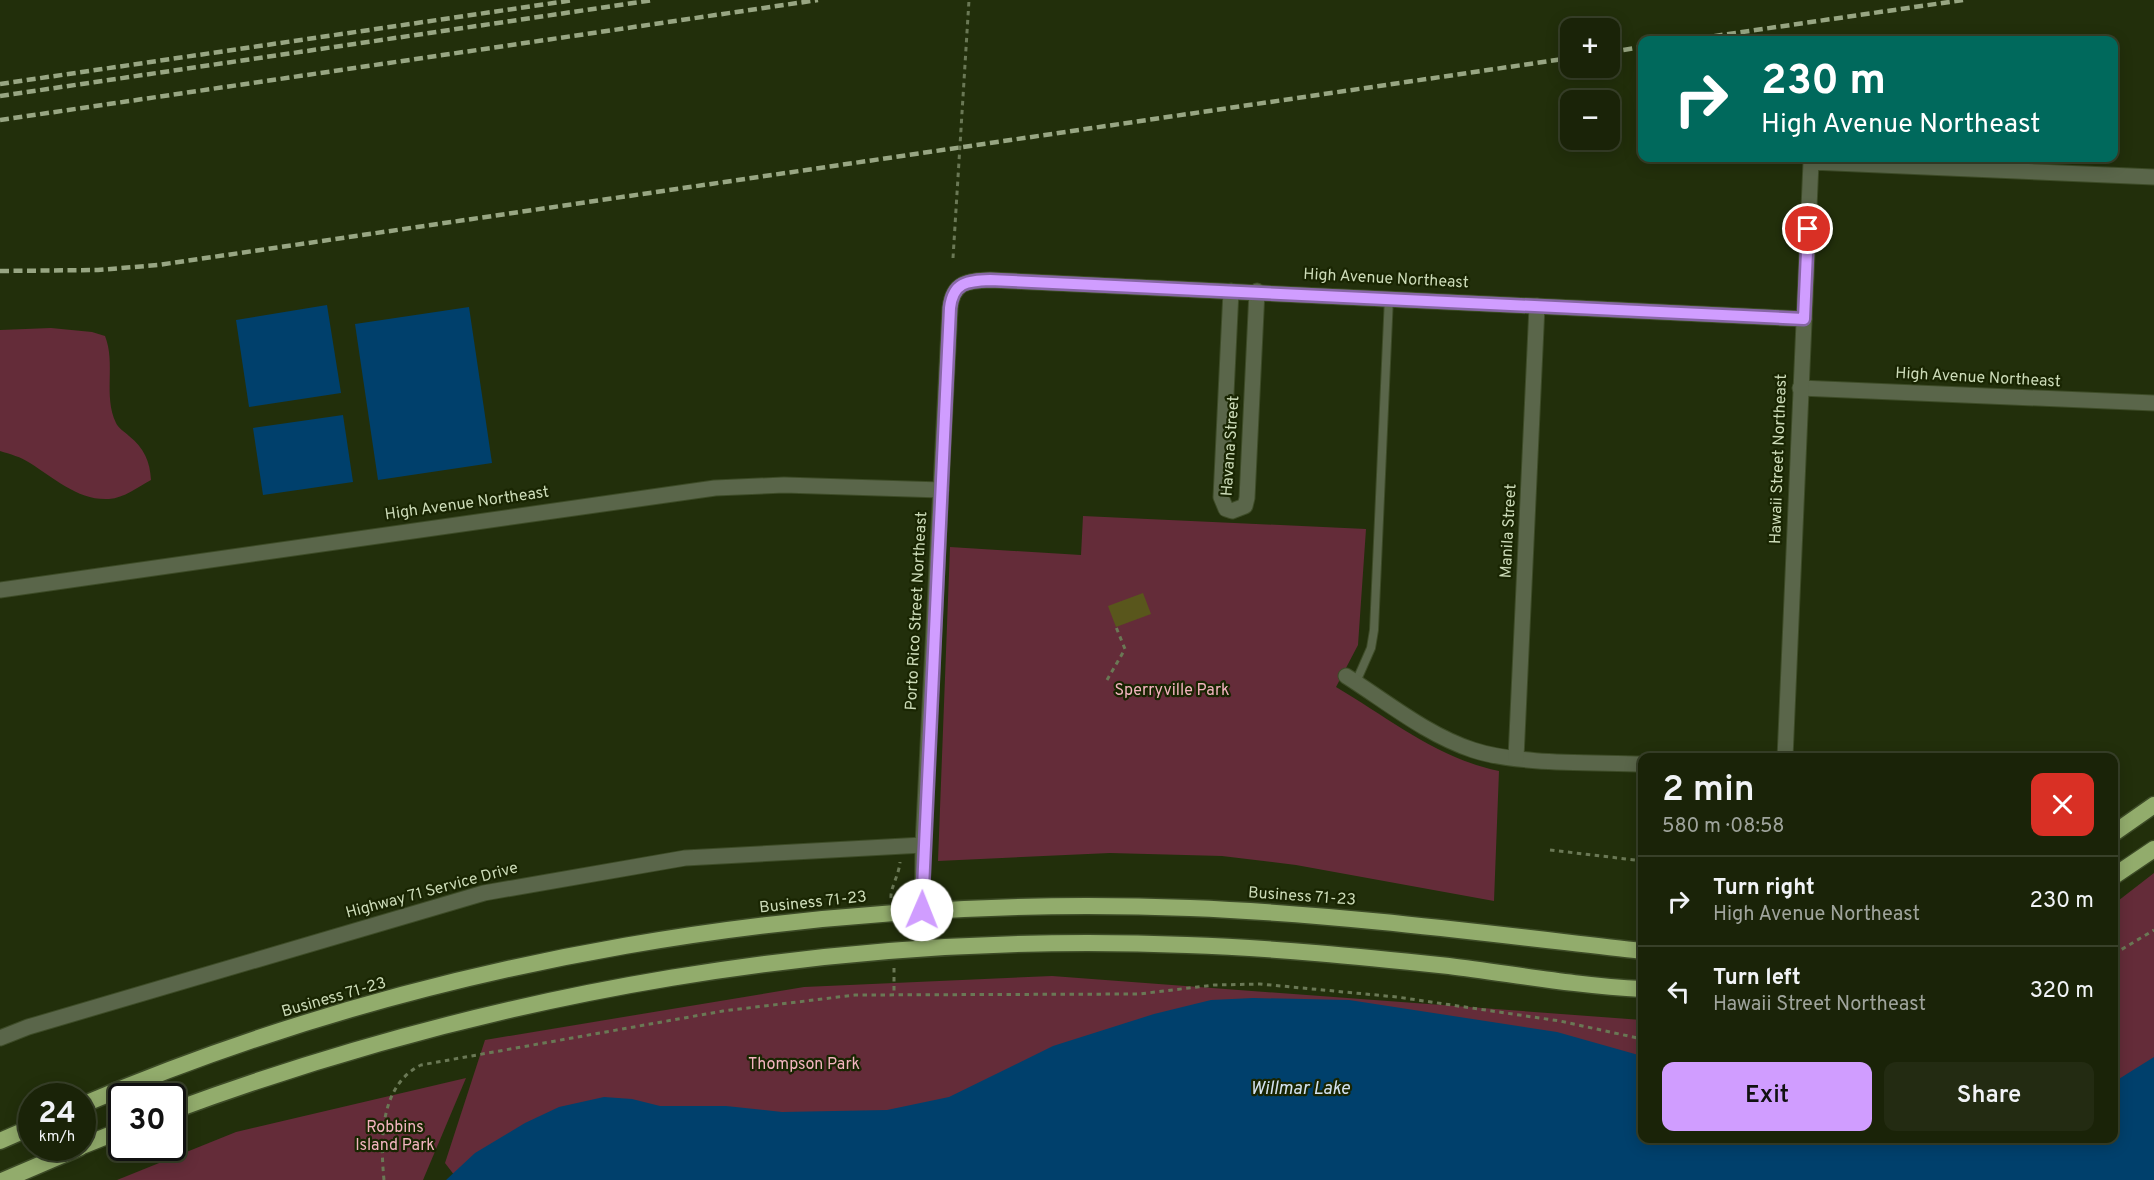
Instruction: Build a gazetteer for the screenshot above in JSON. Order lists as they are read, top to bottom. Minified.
{"streets":{"highway":["Business 71-23"],"street":["High Avenue Northeast","Havana Street","Hawaii Street Northeast","Manila Street","Porto Rico Street Northeast","Highway 71 Service Drive"]},"crossings":[["High Avenue Northeast","Havana Street"],["High Avenue Northeast","Hawaii Street Northeast"],["High Avenue Northeast","Manila Street"],["High Avenue Northeast","Porto Rico Street Northeast"],["Porto Rico Street Northeast","Highway 71 Service Drive"],["Porto Rico Street Northeast","Business 71-23"]],"water":["Willmar Lake"],"parks":["Sperryville Park","Thompson Park","Robbins Island Park"],"page":{"map_buttons":["+","−"],"turn":["230 m","High Avenue Northeast"],"heading":["2 min","580 m · 08:58"],"list":[{"name":"Turn right","note":"High Avenue Northeast","value":"230 m"},{"name":"Turn left","note":"Hawaii Street Northeast","value":"320 m"}],"buttons":["Exit","Share"],"speed":"24 km/h","limit":"30"}}
